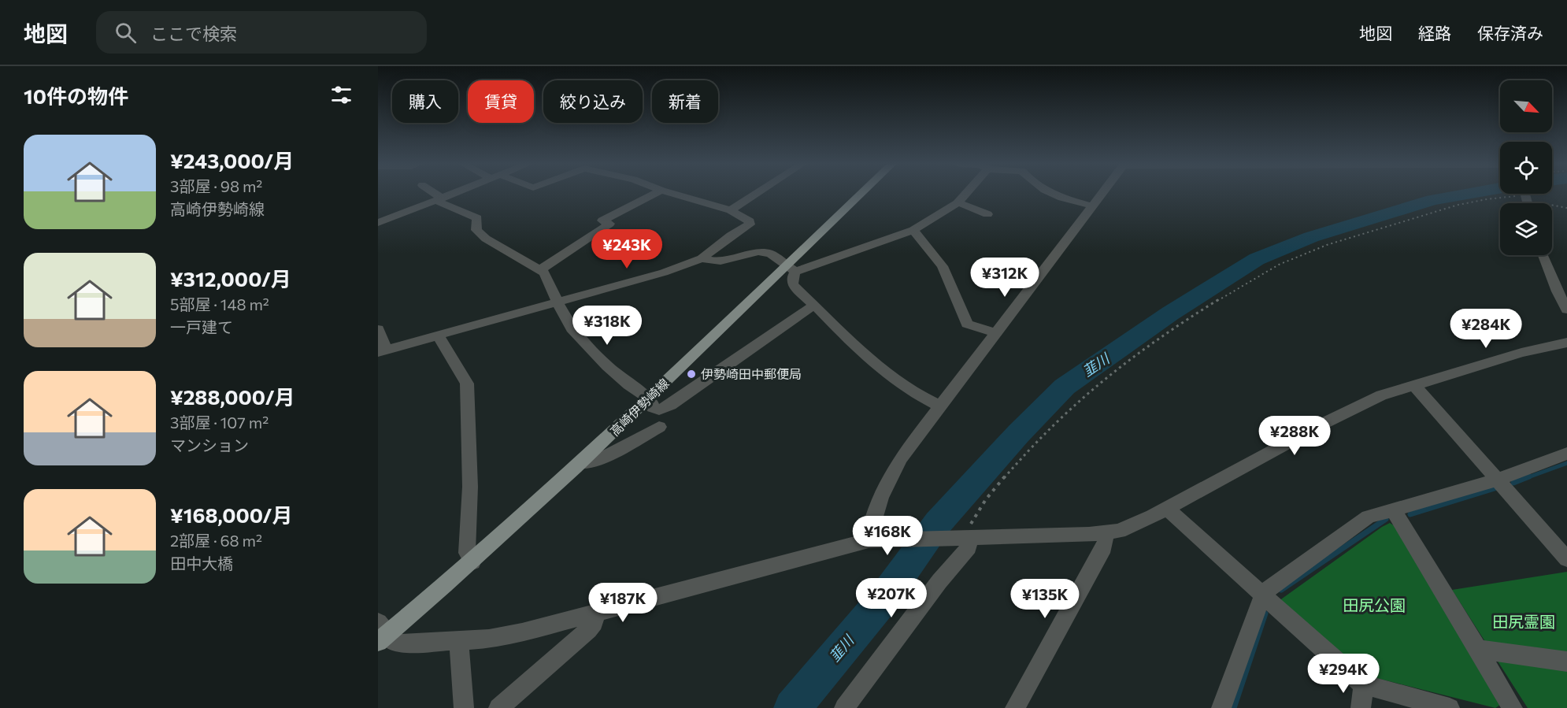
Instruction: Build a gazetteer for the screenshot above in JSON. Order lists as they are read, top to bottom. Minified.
{"streets":{"main road":["高崎伊勢崎線"]},"water":["韮川"],"parks":["田尻公園","田尻霊園"],"places":["伊勢崎田中郵便局"],"north":"bottom right","page":{"header":"地図","search":"ここで検索","nav":["地図","経路","保存済み"],"heading":"10件の物件","chip":["購入","賃貸","絞り込み","新着"],"list":[{"name":"¥243,000/月","note":"3部屋 · 98 m² · 高崎伊勢崎線"},{"name":"¥312,000/月","note":"5部屋 · 148 m² · 一戸建て"},{"name":"¥288,000/月","note":"3部屋 · 107 m² · マンション"},{"name":"¥168,000/月","note":"2部屋 · 68 m² · 田中大橋"}],"price":["¥243K","¥312K","¥318K","¥284K","¥288K","¥168K","¥207K","¥135K","¥187K","¥294K"]}}
